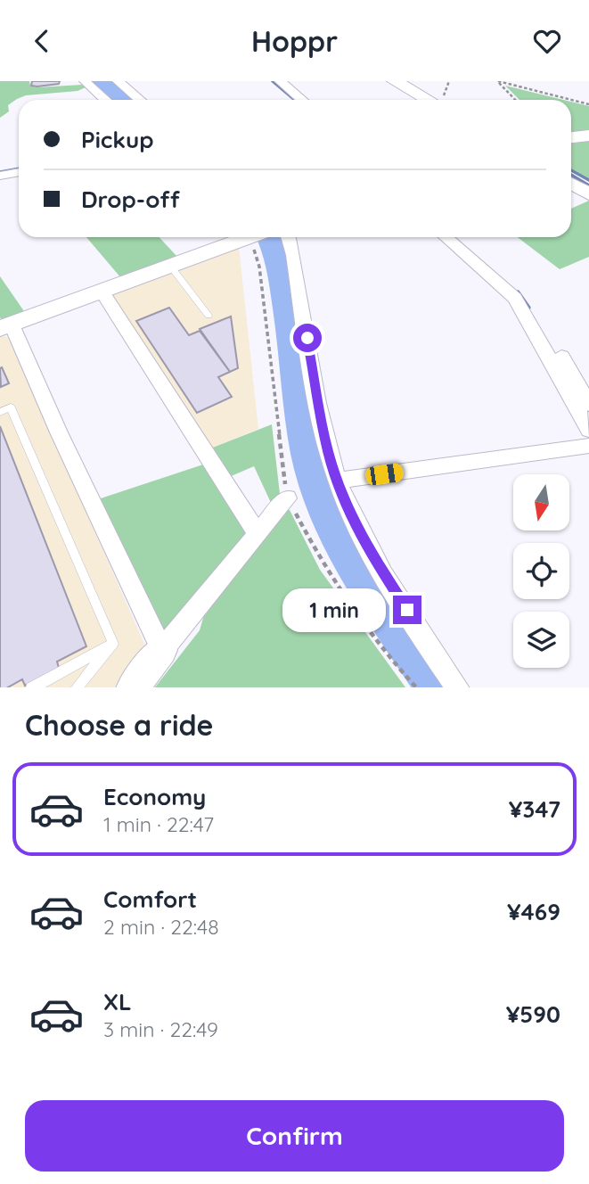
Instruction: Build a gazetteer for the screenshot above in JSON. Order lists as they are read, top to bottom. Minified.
{"north":"bottom","page":{"header":"Hoppr","banner":["Pickup","Drop-off"],"bubble":"1 min","heading":"Choose a ride","list":[{"name":"Economy","note":"1 min · 22:47","value":"¥347"},{"name":"Comfort","note":"2 min · 22:48","value":"¥469"},{"name":"XL","note":"3 min · 22:49","value":"¥590"}],"buttons":"Confirm"}}
